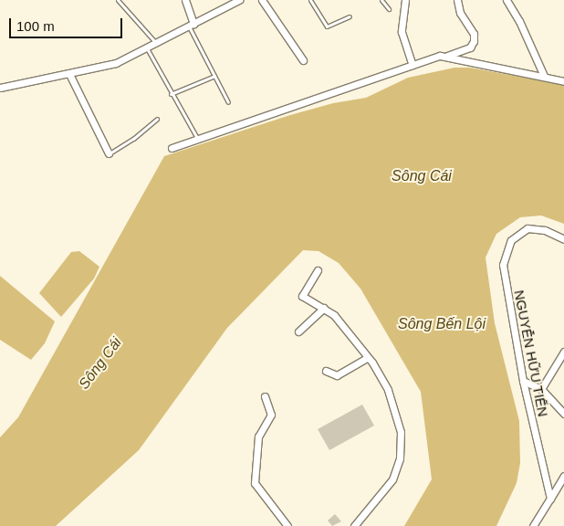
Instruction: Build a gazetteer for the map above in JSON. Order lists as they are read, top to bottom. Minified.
{"streets":{"street":["NGUYỄN HỮU TIẾN"]},"water":["Sông Cái","Sông Bến Lội"],"scale_bar":"100 m"}
